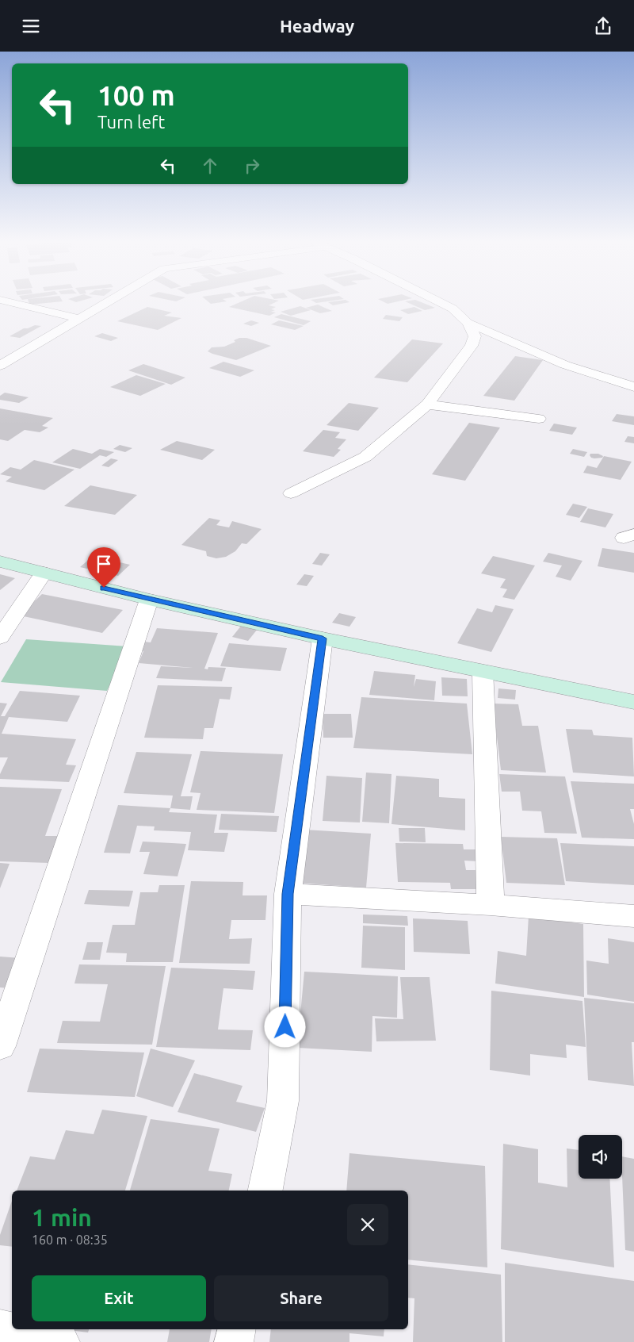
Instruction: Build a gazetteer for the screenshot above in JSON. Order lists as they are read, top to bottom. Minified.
{"page":{"header":"Headway","turn":["100 m","Turn left"],"heading":["1 min","160 m · 08:35"],"buttons":["Exit","Share"]}}
